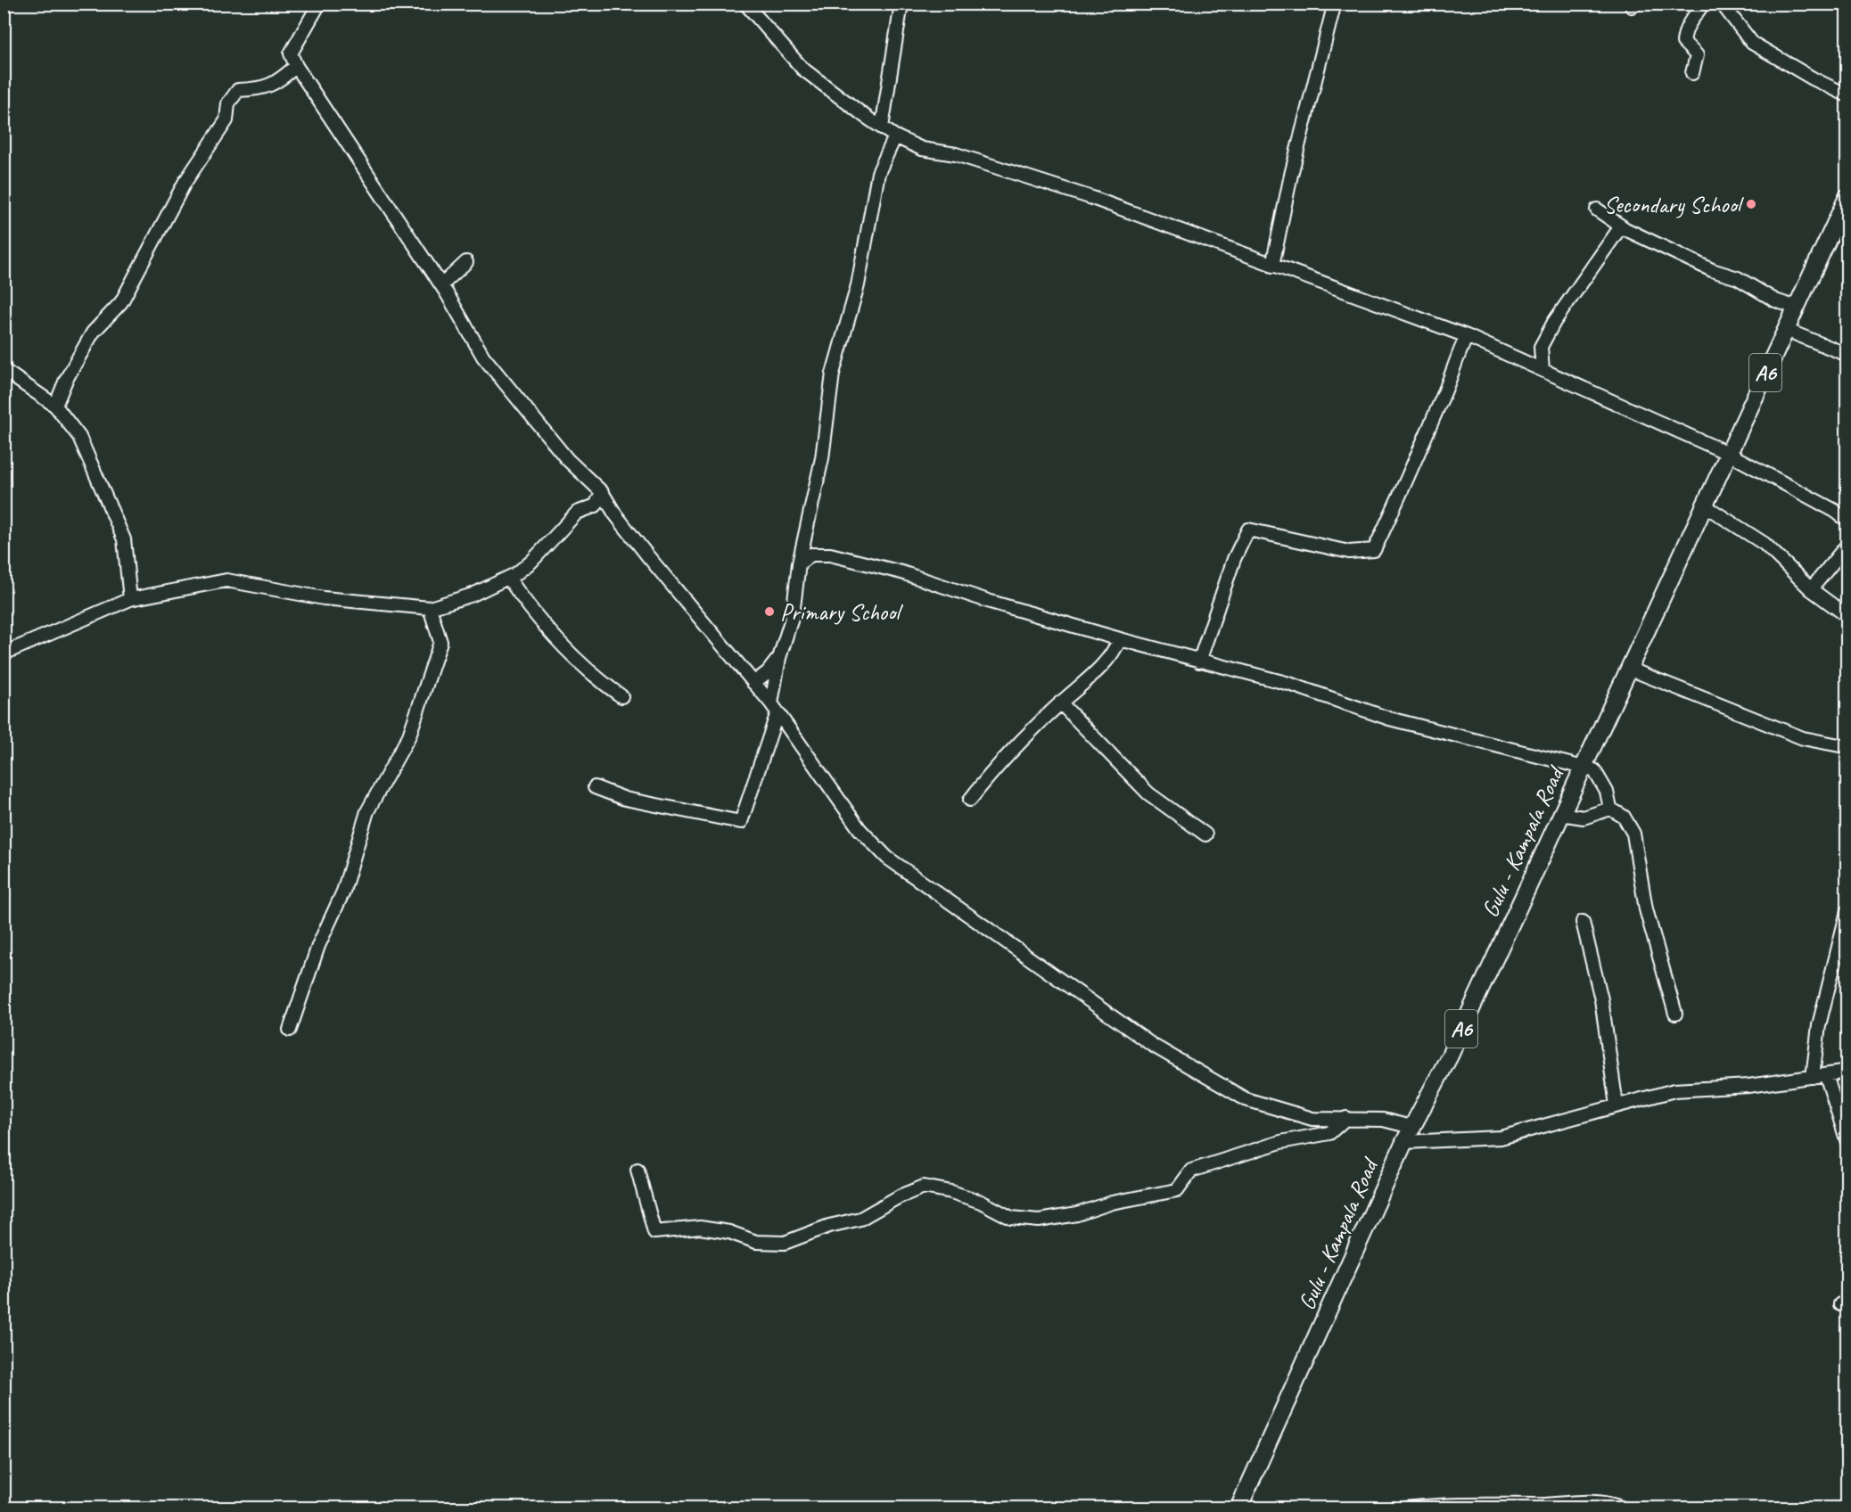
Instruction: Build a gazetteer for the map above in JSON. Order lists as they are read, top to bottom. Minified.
{"streets":{"main road":["A6","Gulu - Kampala Road"]},"places":["Secondary School","Primary School"]}
